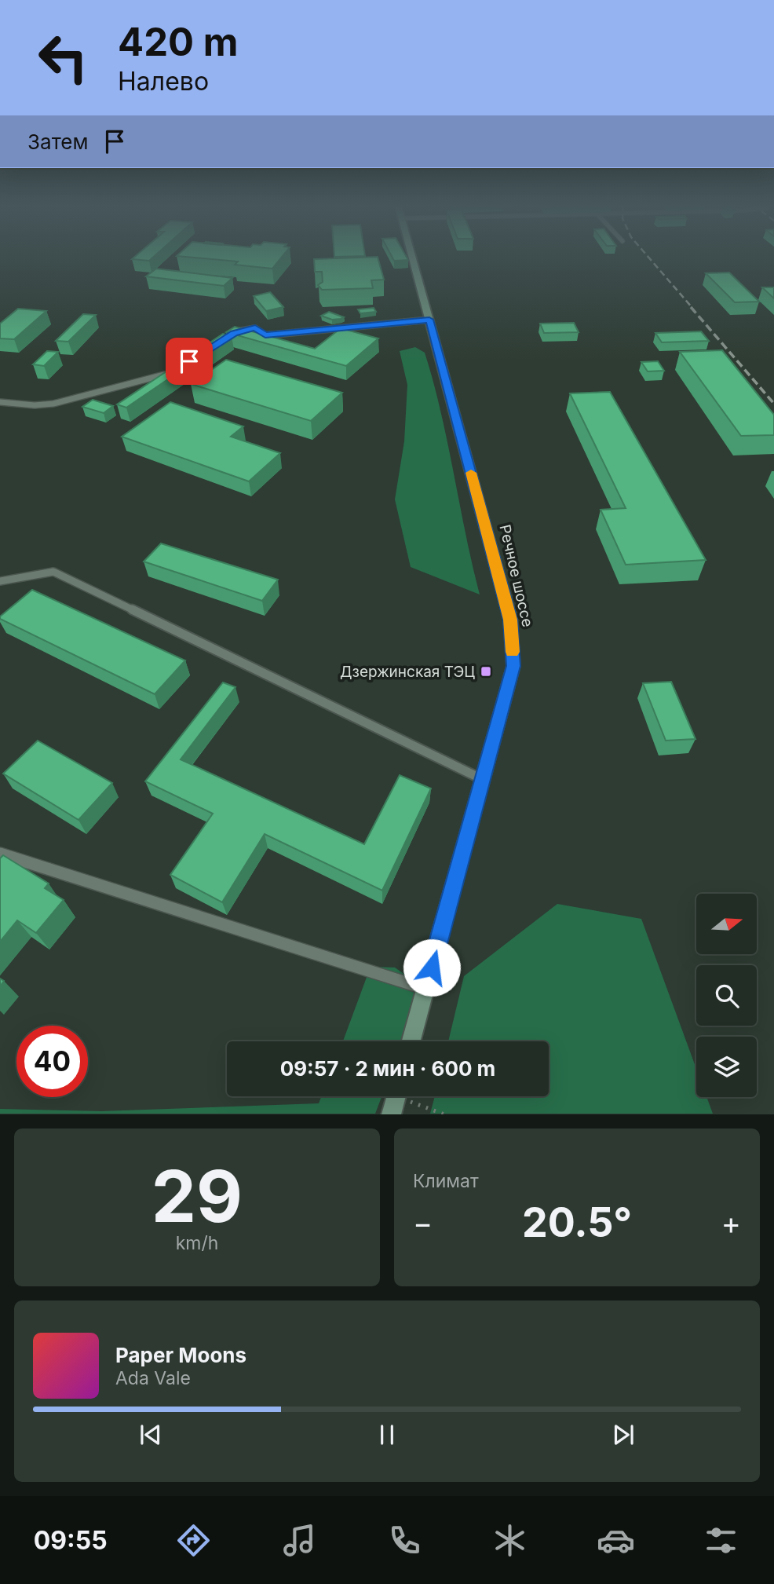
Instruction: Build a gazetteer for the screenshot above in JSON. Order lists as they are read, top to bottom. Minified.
{"streets":{"street":["Речное шоссе"]},"places":{"transit":["Дзержинская ТЭЦ"]},"north":"right","page":{"turn":["420 m","Налево"],"then":"Затем","limit":"40","trip":"09:57 · 2 мин · 600 m","tile":[["29","km/h"],"Климат"],"heat":["−","20.5°","+"],"song":["Paper Moons","Ada Vale"],"tabs":"09:55"}}
